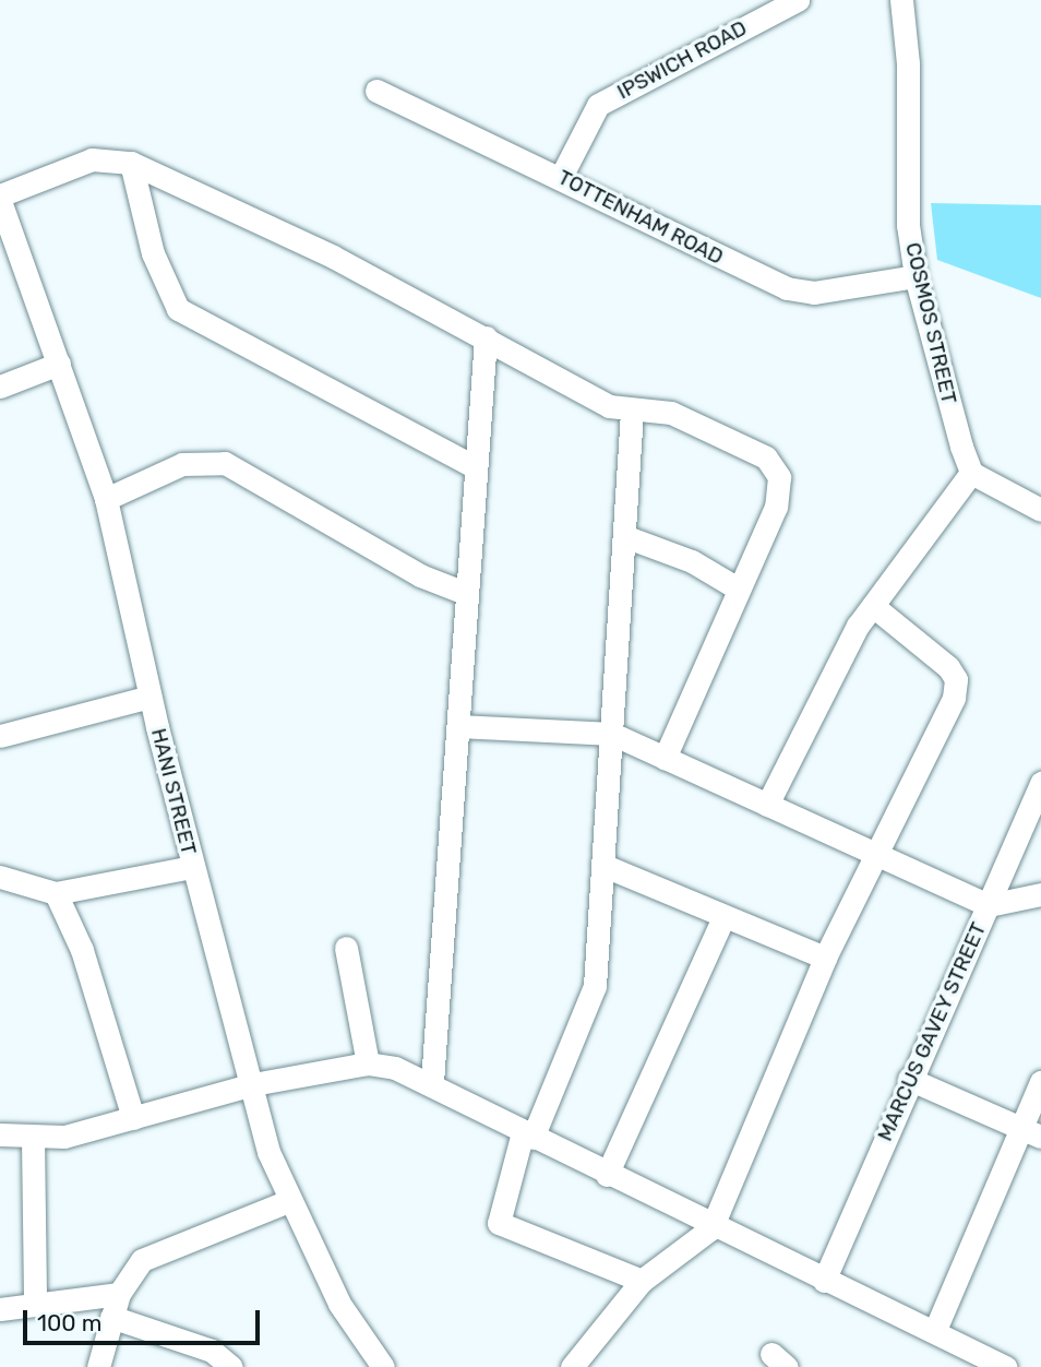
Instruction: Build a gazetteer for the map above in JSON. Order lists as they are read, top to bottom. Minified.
{"streets":{"street":["IPSWICH ROAD","TOTTENHAM ROAD","COSMOS STREET","HANI STREET","MARCUS GAVEY STREET"]},"crossings":[["IPSWICH ROAD","TOTTENHAM ROAD"],["TOTTENHAM ROAD","COSMOS STREET"]],"scale_bar":"100 m"}
